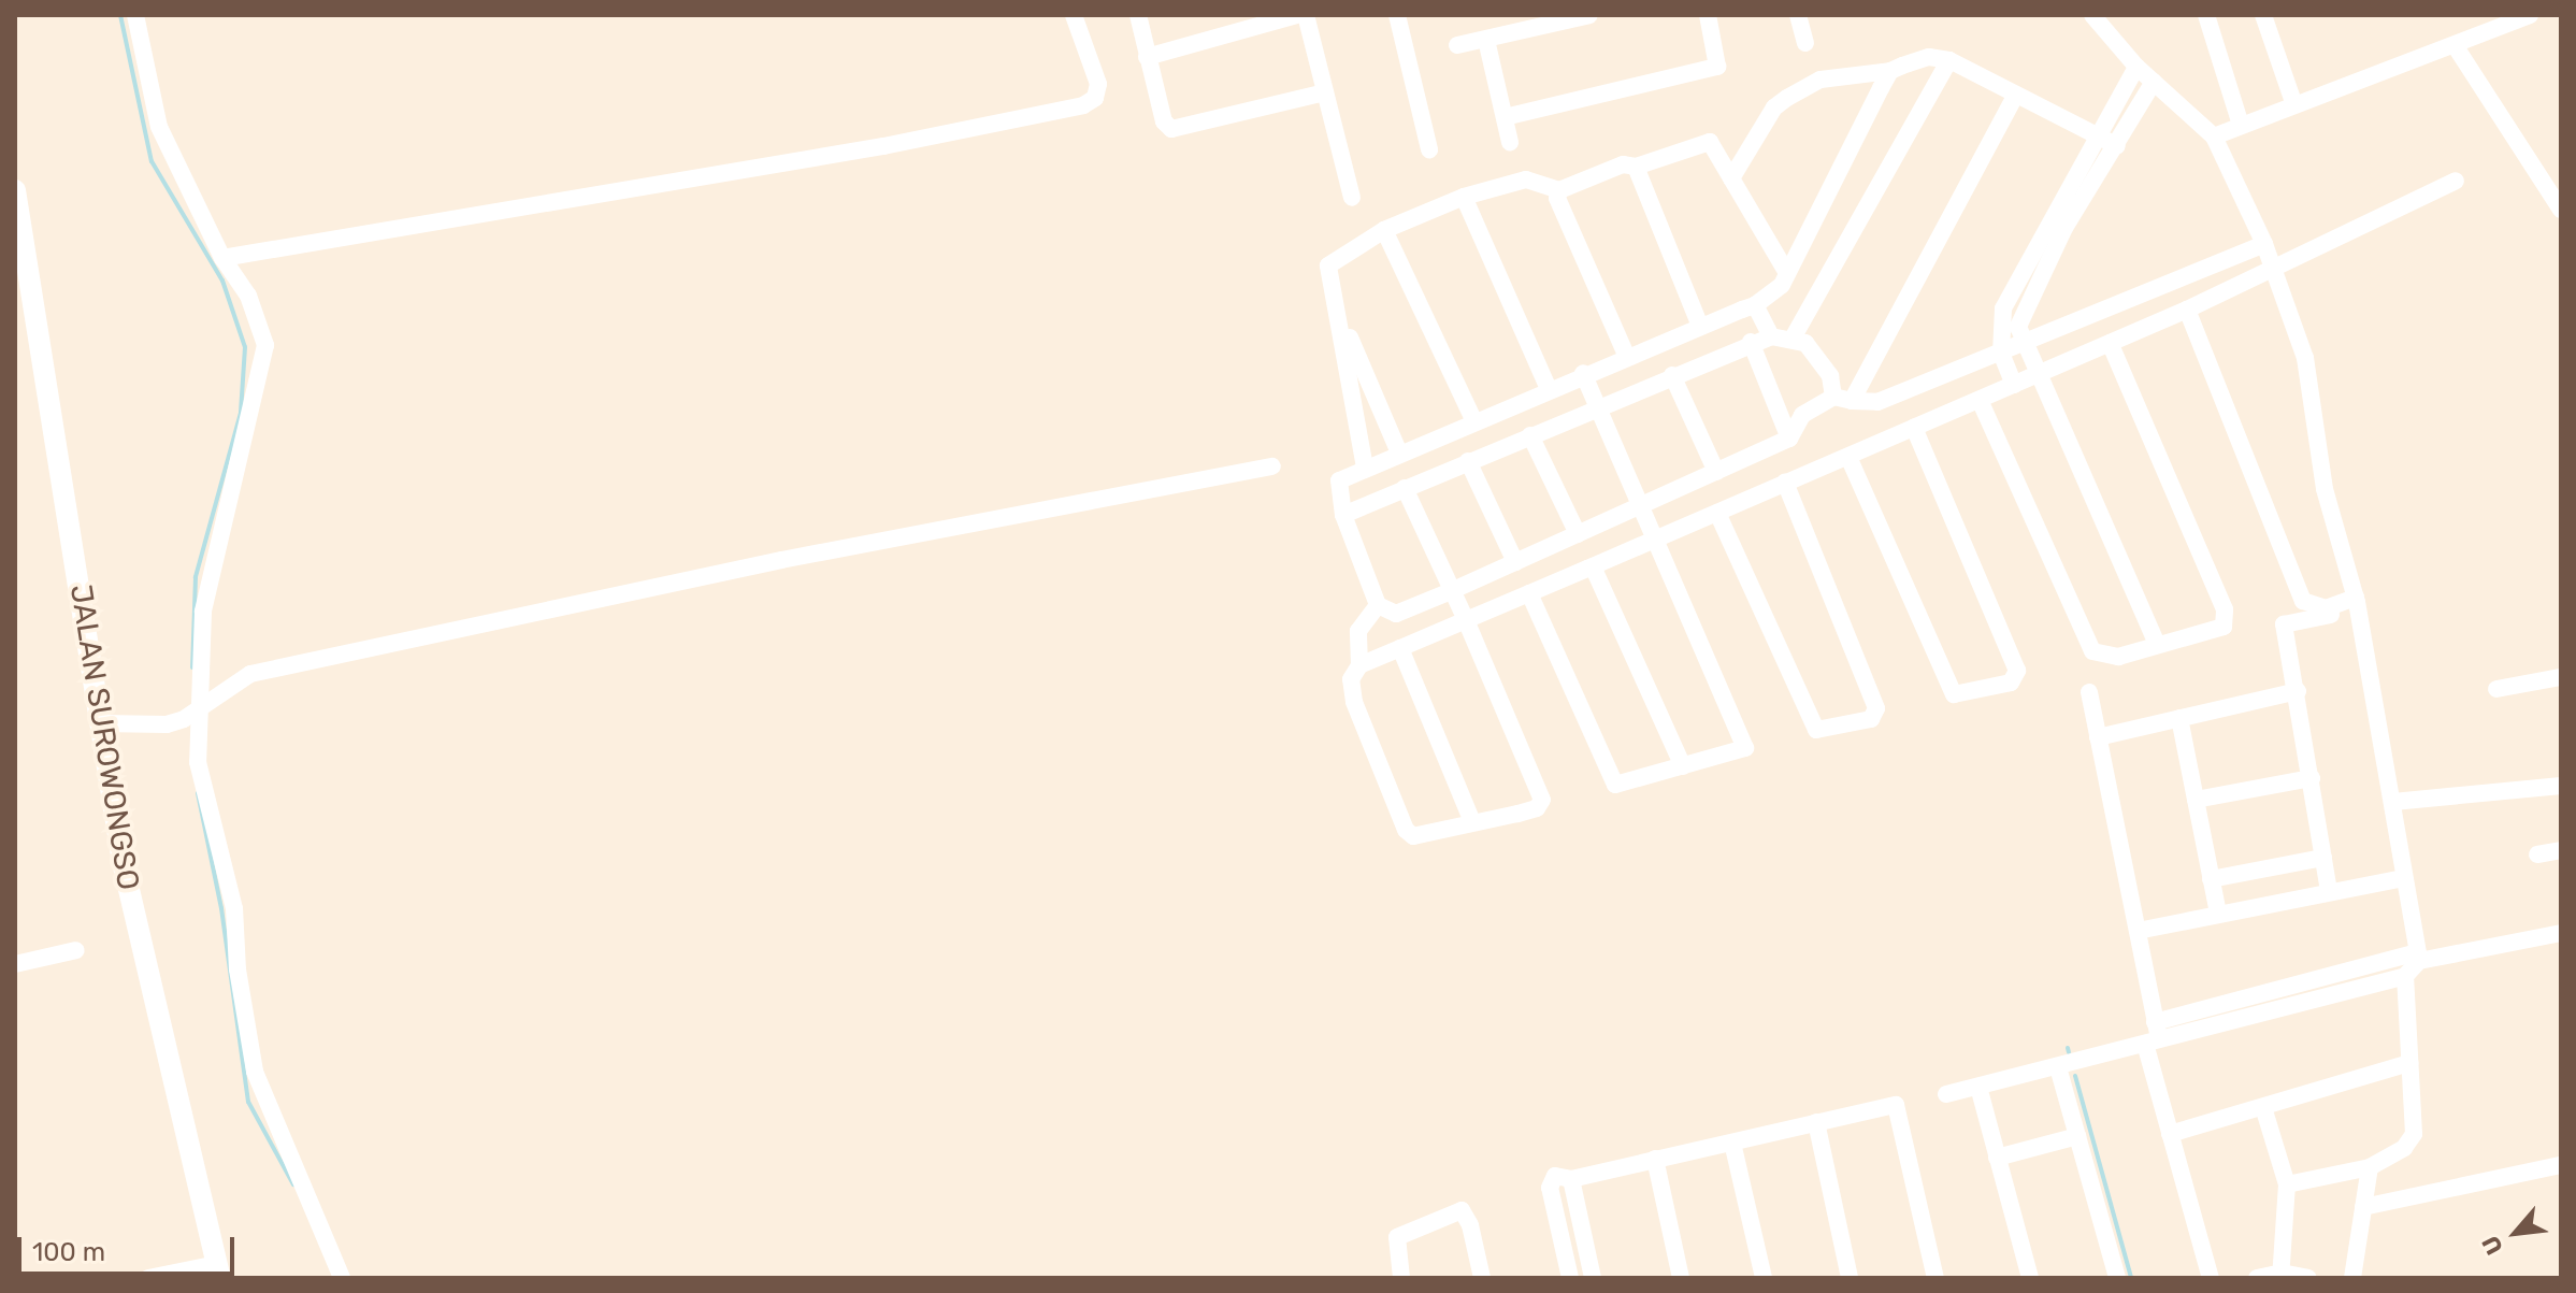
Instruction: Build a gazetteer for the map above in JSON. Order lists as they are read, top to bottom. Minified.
{"streets":{"street":["JALAN SUROWONGSO"]},"scale_bar":"100 m","north":"bottom left"}
